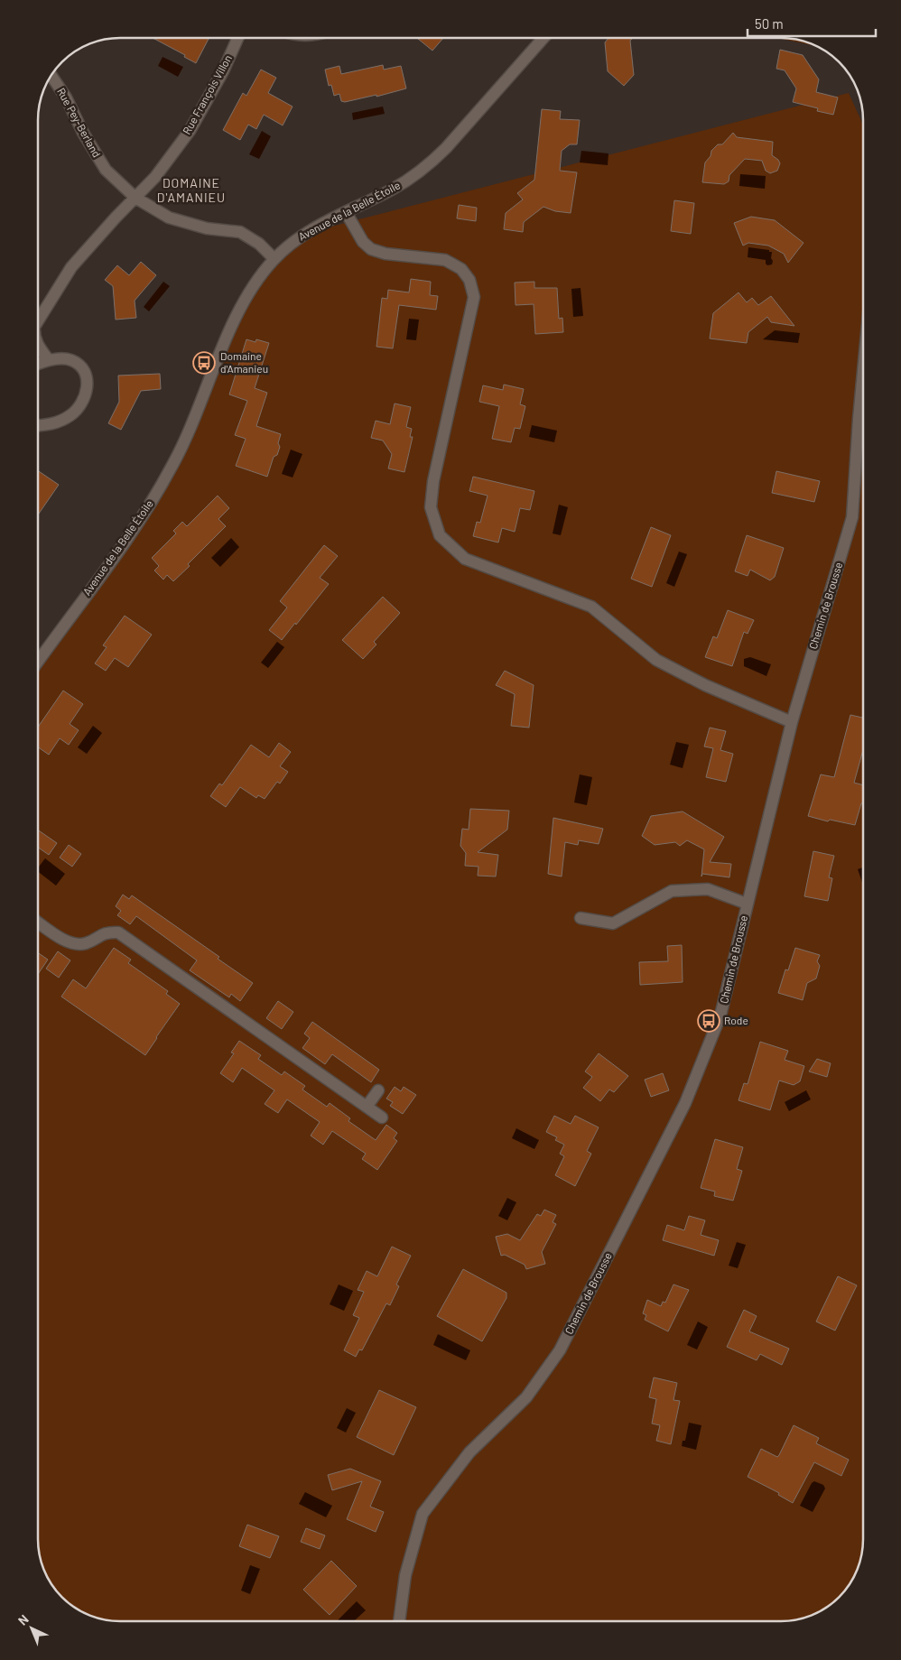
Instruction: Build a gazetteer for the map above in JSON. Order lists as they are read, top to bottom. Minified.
{"streets":{"street":["Rue François Villon","Rue Pey-Berland","Avenue de la Belle Étoile","Chemin de Brousse"]},"crossings":[["Rue François Villon","Rue Pey-Berland"],["Rue Pey-Berland","Avenue de la Belle Étoile"]],"districts":["DOMAINE D'AMANIEU"],"places":{"bus stop":["Domaine d'Amanieu","Rode"]},"scale_bar":"50 m","north":"top left"}
